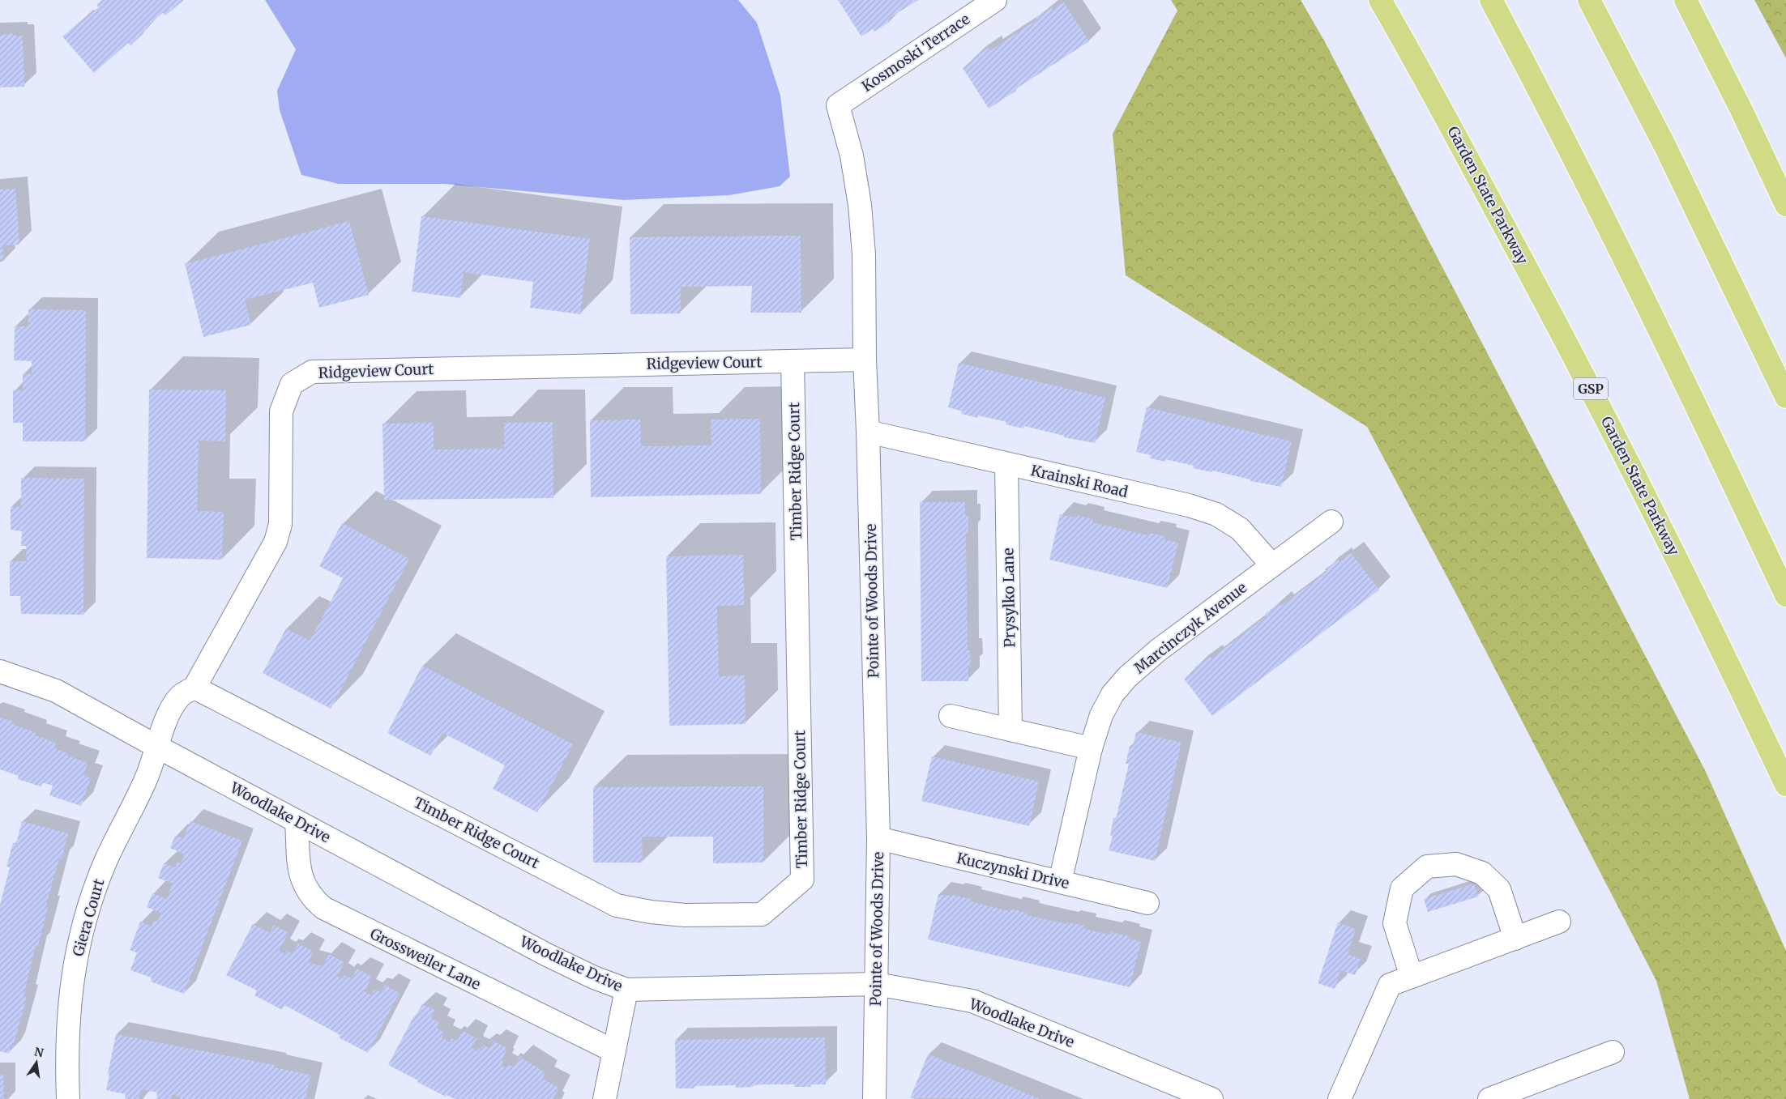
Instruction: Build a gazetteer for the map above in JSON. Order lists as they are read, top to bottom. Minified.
{"streets":{"highway":["Garden State Parkway","GSP"],"street":["Kosmoski Terrace","Ridgeview Court","Timber Ridge Court","Krainski Road","Prysylko Lane","Pointe of Woods Drive","Marcinczyk Avenue","Woodlake Drive","Kuczynski Drive","Giera Court","Grossweiler Lane"]},"crossings":[["Kosmoski Terrace","Pointe of Woods Drive"],["Ridgeview Court","Timber Ridge Court"],["Ridgeview Court","Pointe of Woods Drive"],["Ridgeview Court","Woodlake Drive"],["Ridgeview Court","Giera Court"],["Krainski Road","Prysylko Lane"],["Krainski Road","Pointe of Woods Drive"],["Krainski Road","Marcinczyk Avenue"],["Pointe of Woods Drive","Woodlake Drive"],["Pointe of Woods Drive","Kuczynski Drive"],["Marcinczyk Avenue","Kuczynski Drive"],["Woodlake Drive","Giera Court"],["Woodlake Drive","Grossweiler Lane"]],"north":"top"}
